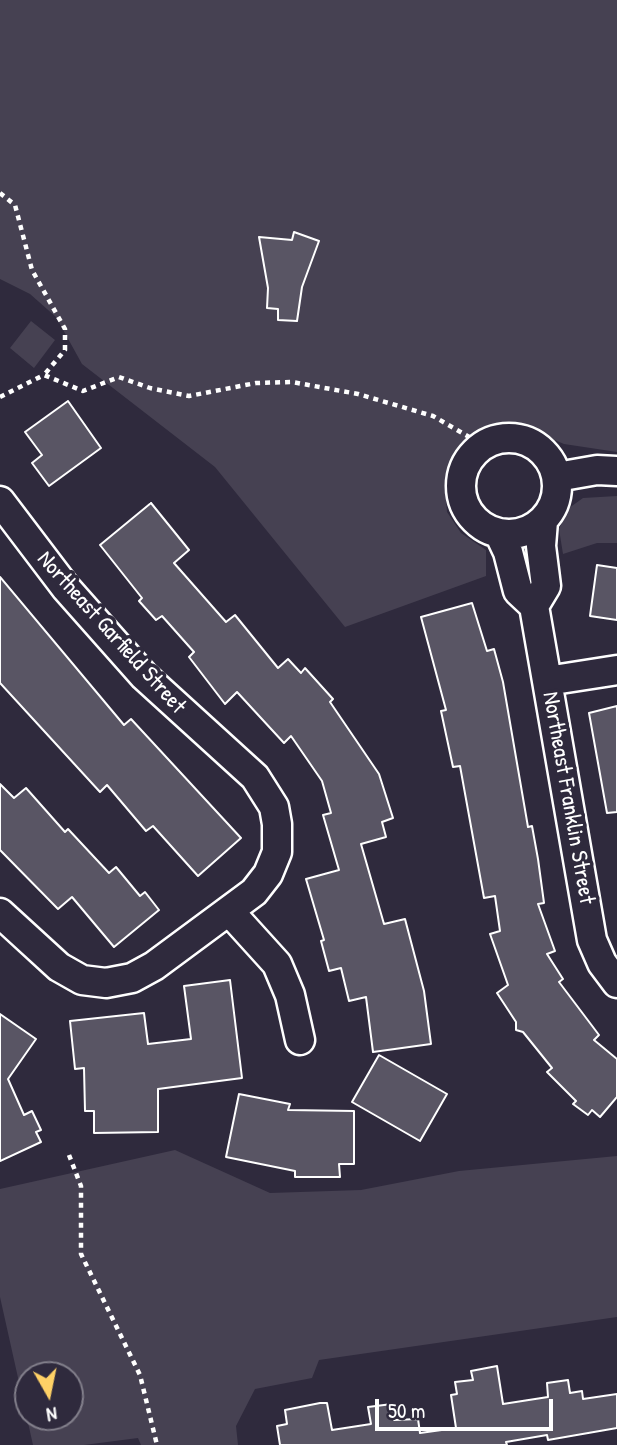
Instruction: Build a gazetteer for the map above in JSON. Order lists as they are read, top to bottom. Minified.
{"streets":{"street":["Northeast Garfield Street","Northeast Franklin Street"]},"scale_bar":"50 m","north":"bottom"}
